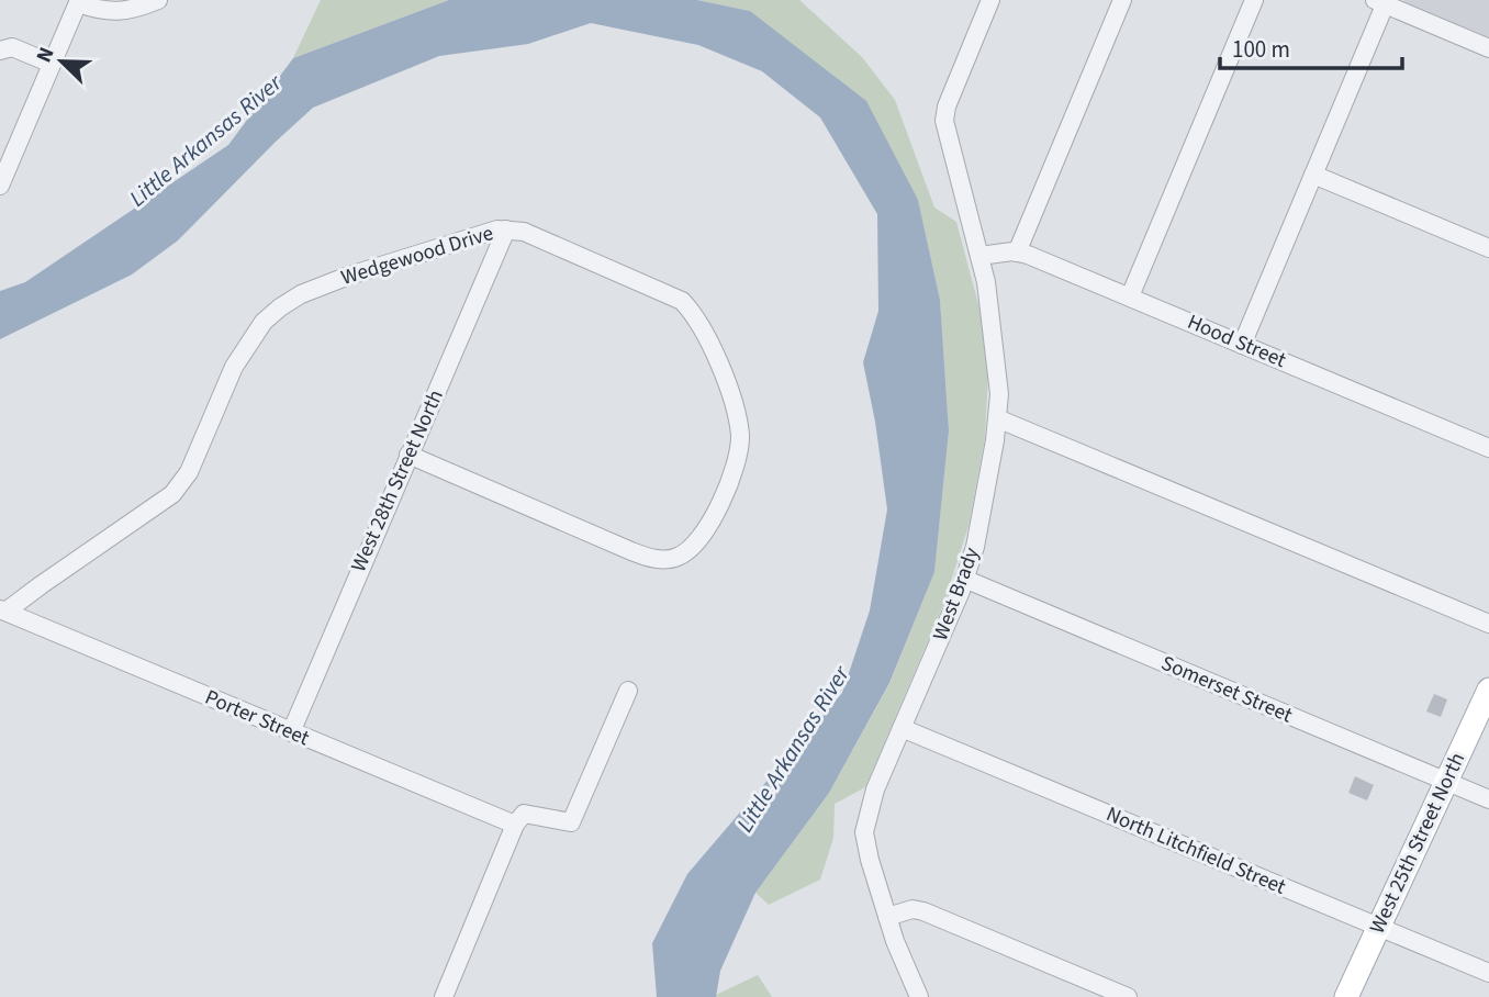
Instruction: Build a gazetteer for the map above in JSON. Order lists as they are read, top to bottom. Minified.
{"streets":{"main road":["West 25th Street North"],"street":["Wedgewood Drive","Hood Street","West 28th Street North","West Brady","Somerset Street","Porter Street","North Litchfield Street"]},"crossings":[["Wedgewood Drive","West 28th Street North"],["Wedgewood Drive","Porter Street"],["Hood Street","West Brady"],["West 28th Street North","Porter Street"],["West Brady","Somerset Street"],["West Brady","North Litchfield Street"],["Somerset Street","West 25th Street North"],["West 25th Street North","North Litchfield Street"]],"water":["Little Arkansas River"],"scale_bar":"100 m","north":"top left"}
